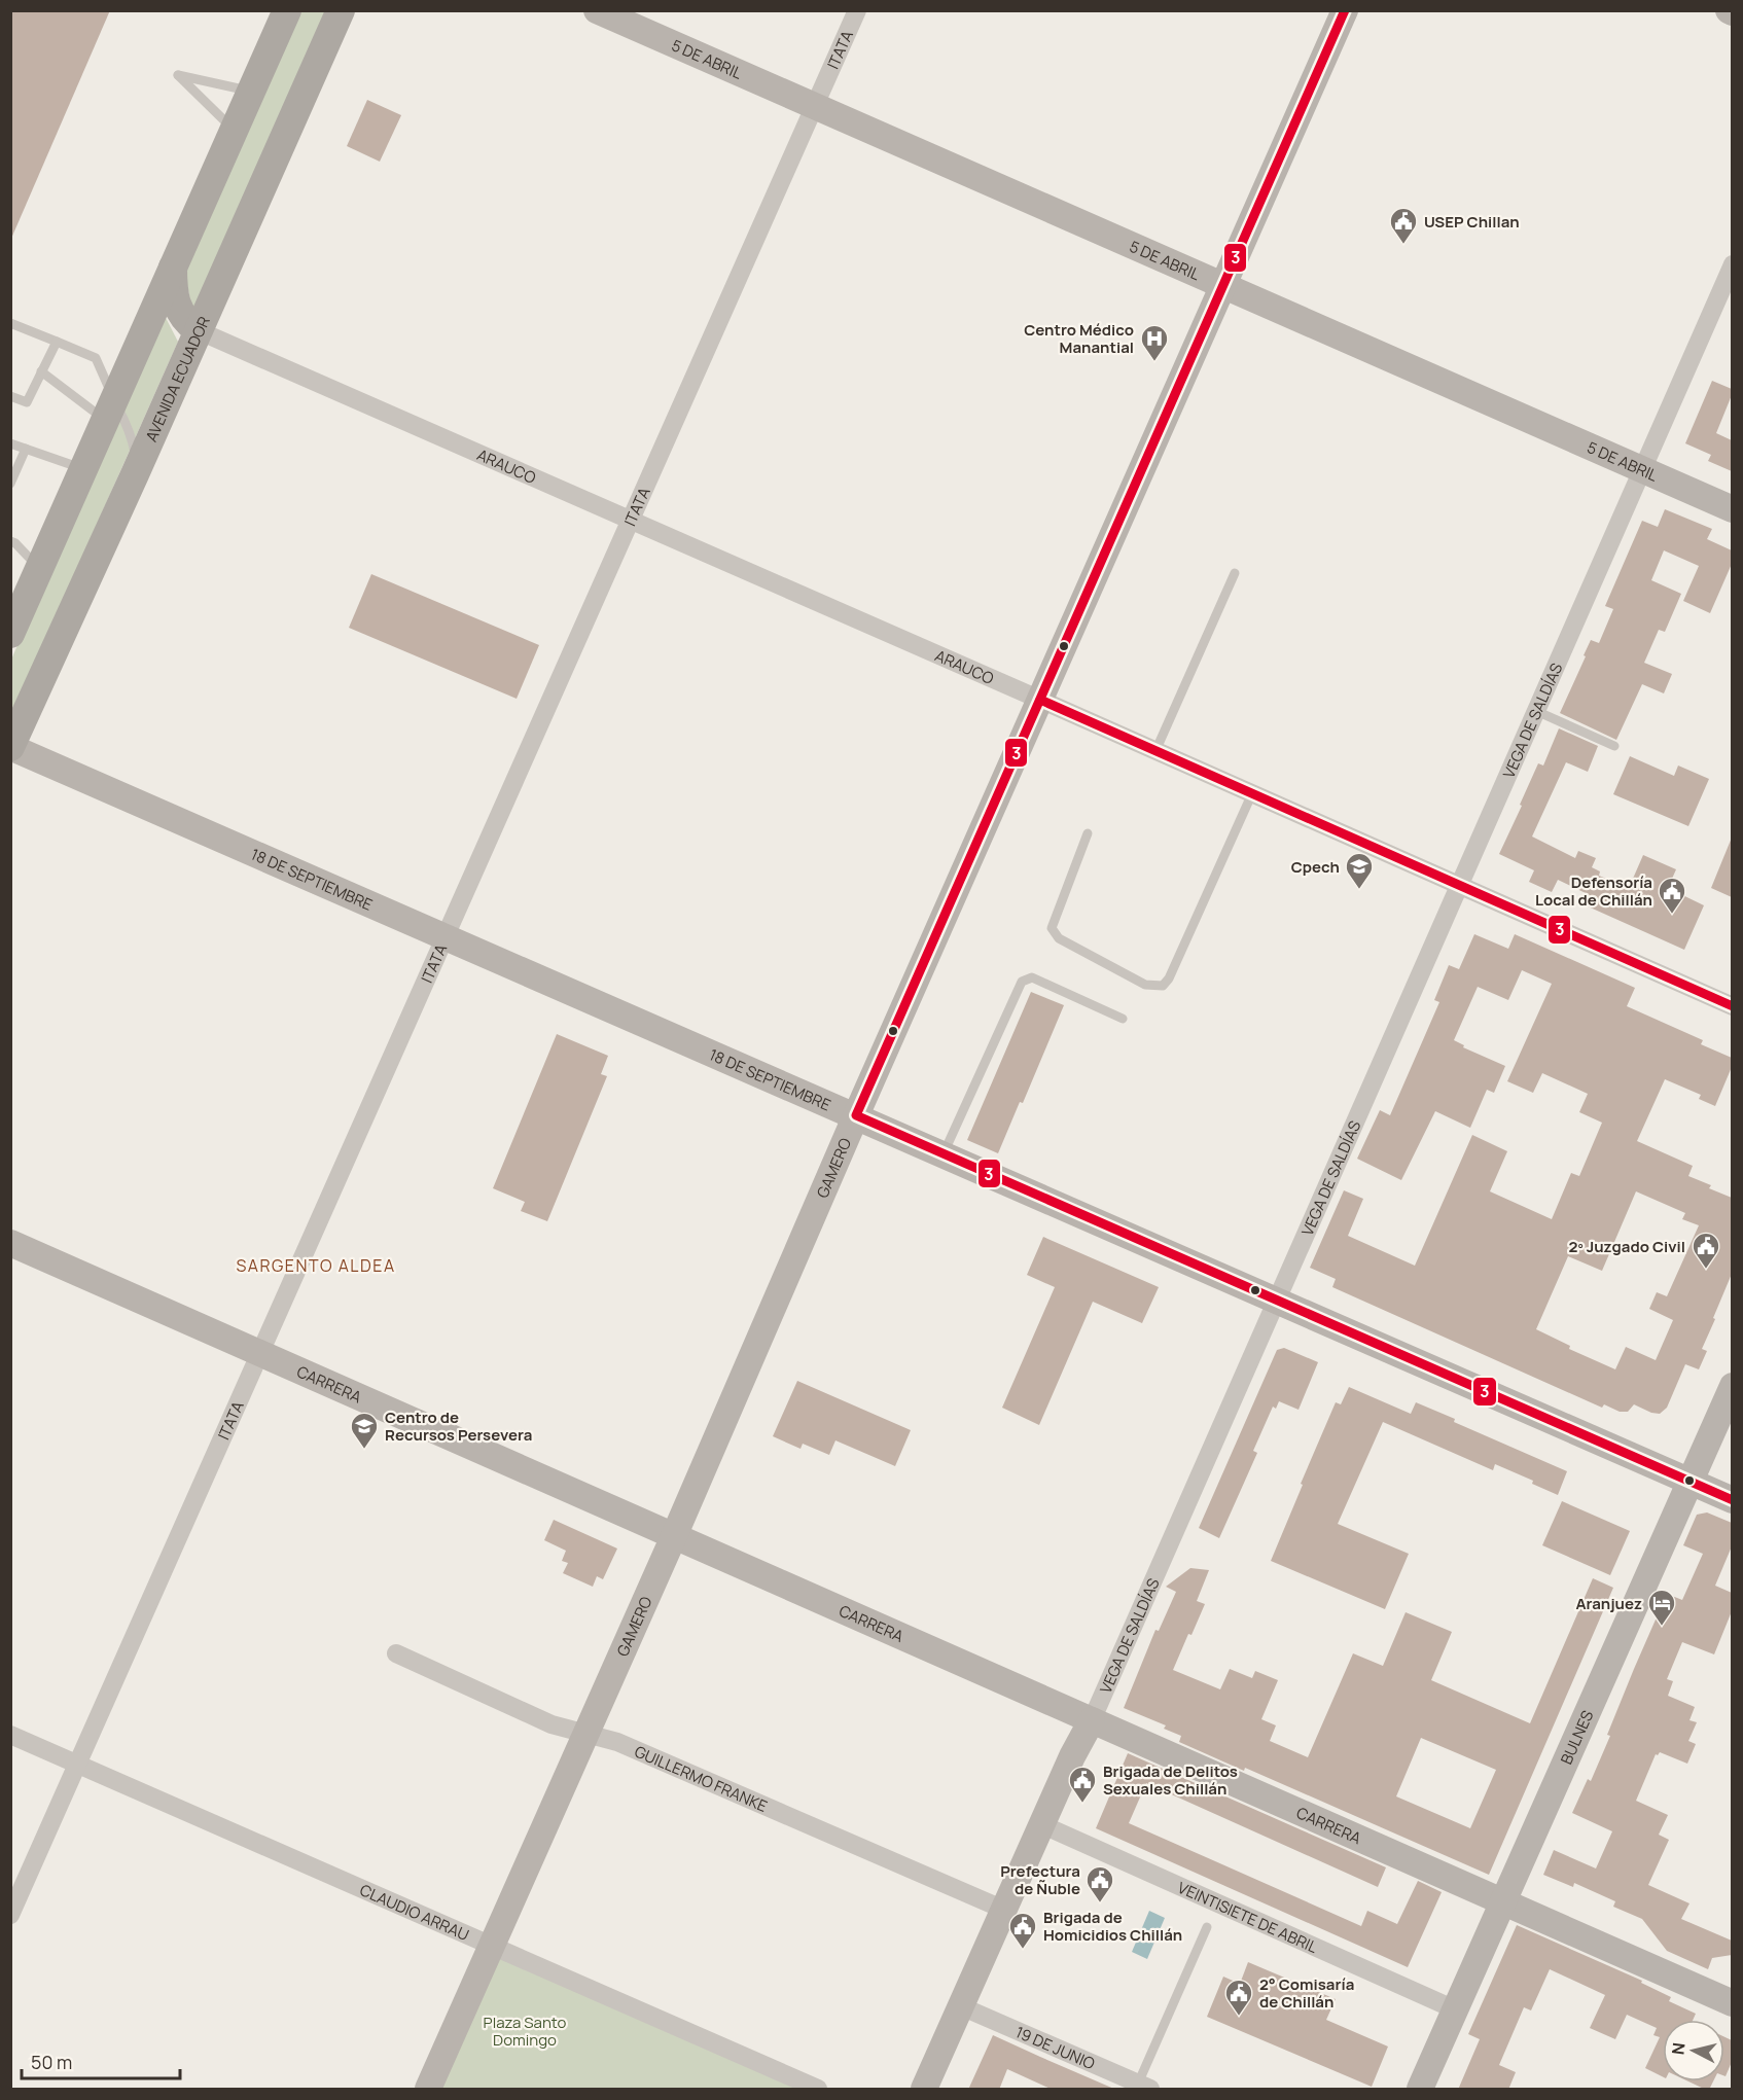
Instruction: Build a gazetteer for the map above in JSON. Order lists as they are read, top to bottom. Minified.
{"streets":{"main road":["AVENIDA ECUADOR"],"street":["ITATA","5 DE ABRIL","ARAUCO","VEGA DE SALDÍAS","18 DE SEPTIEMBRE","GAMERO","CARRERA","BULNES","GUILLERMO FRANKE","CLAUDIO ARRAU","VEINTISIETE DE ABRIL","19 DE JUNIO"]},"crossings":[["ITATA","5 DE ABRIL"],["ITATA","ARAUCO"],["ITATA","18 DE SEPTIEMBRE"],["ITATA","CARRERA"],["ITATA","CLAUDIO ARRAU"],["5 DE ABRIL","VEGA DE SALDÍAS"],["5 DE ABRIL","GAMERO"],["AVENIDA ECUADOR","ARAUCO"],["AVENIDA ECUADOR","18 DE SEPTIEMBRE"],["ARAUCO","VEGA DE SALDÍAS"],["ARAUCO","GAMERO"],["VEGA DE SALDÍAS","18 DE SEPTIEMBRE"],["VEGA DE SALDÍAS","CARRERA"],["VEGA DE SALDÍAS","GUILLERMO FRANKE"],["VEGA DE SALDÍAS","VEINTISIETE DE ABRIL"],["VEGA DE SALDÍAS","19 DE JUNIO"],["18 DE SEPTIEMBRE","GAMERO"],["18 DE SEPTIEMBRE","BULNES"],["GAMERO","CARRERA"],["GAMERO","GUILLERMO FRANKE"],["GAMERO","CLAUDIO ARRAU"],["CARRERA","BULNES"],["BULNES","VEINTISIETE DE ABRIL"]],"districts":["SARGENTO ALDEA"],"parks":["Plaza Santo Domingo"],"places":{"public building":["USEP Chillan","Defensoría Local de Chillán","2º Juzgado Civil","Brigada de Delitos Sexuales Chillán","Prefectura de Ñuble","Brigada de Homicidios Chillán","2° Comisaría de Chillán"],"hospital":["Centro Médico Manantial"],"school or university":["Cpech","Centro de Recursos Persevera"],"hotel":["Aranjuez"]},"lines":["transit line 3"],"scale_bar":"50 m","north":"left"}
